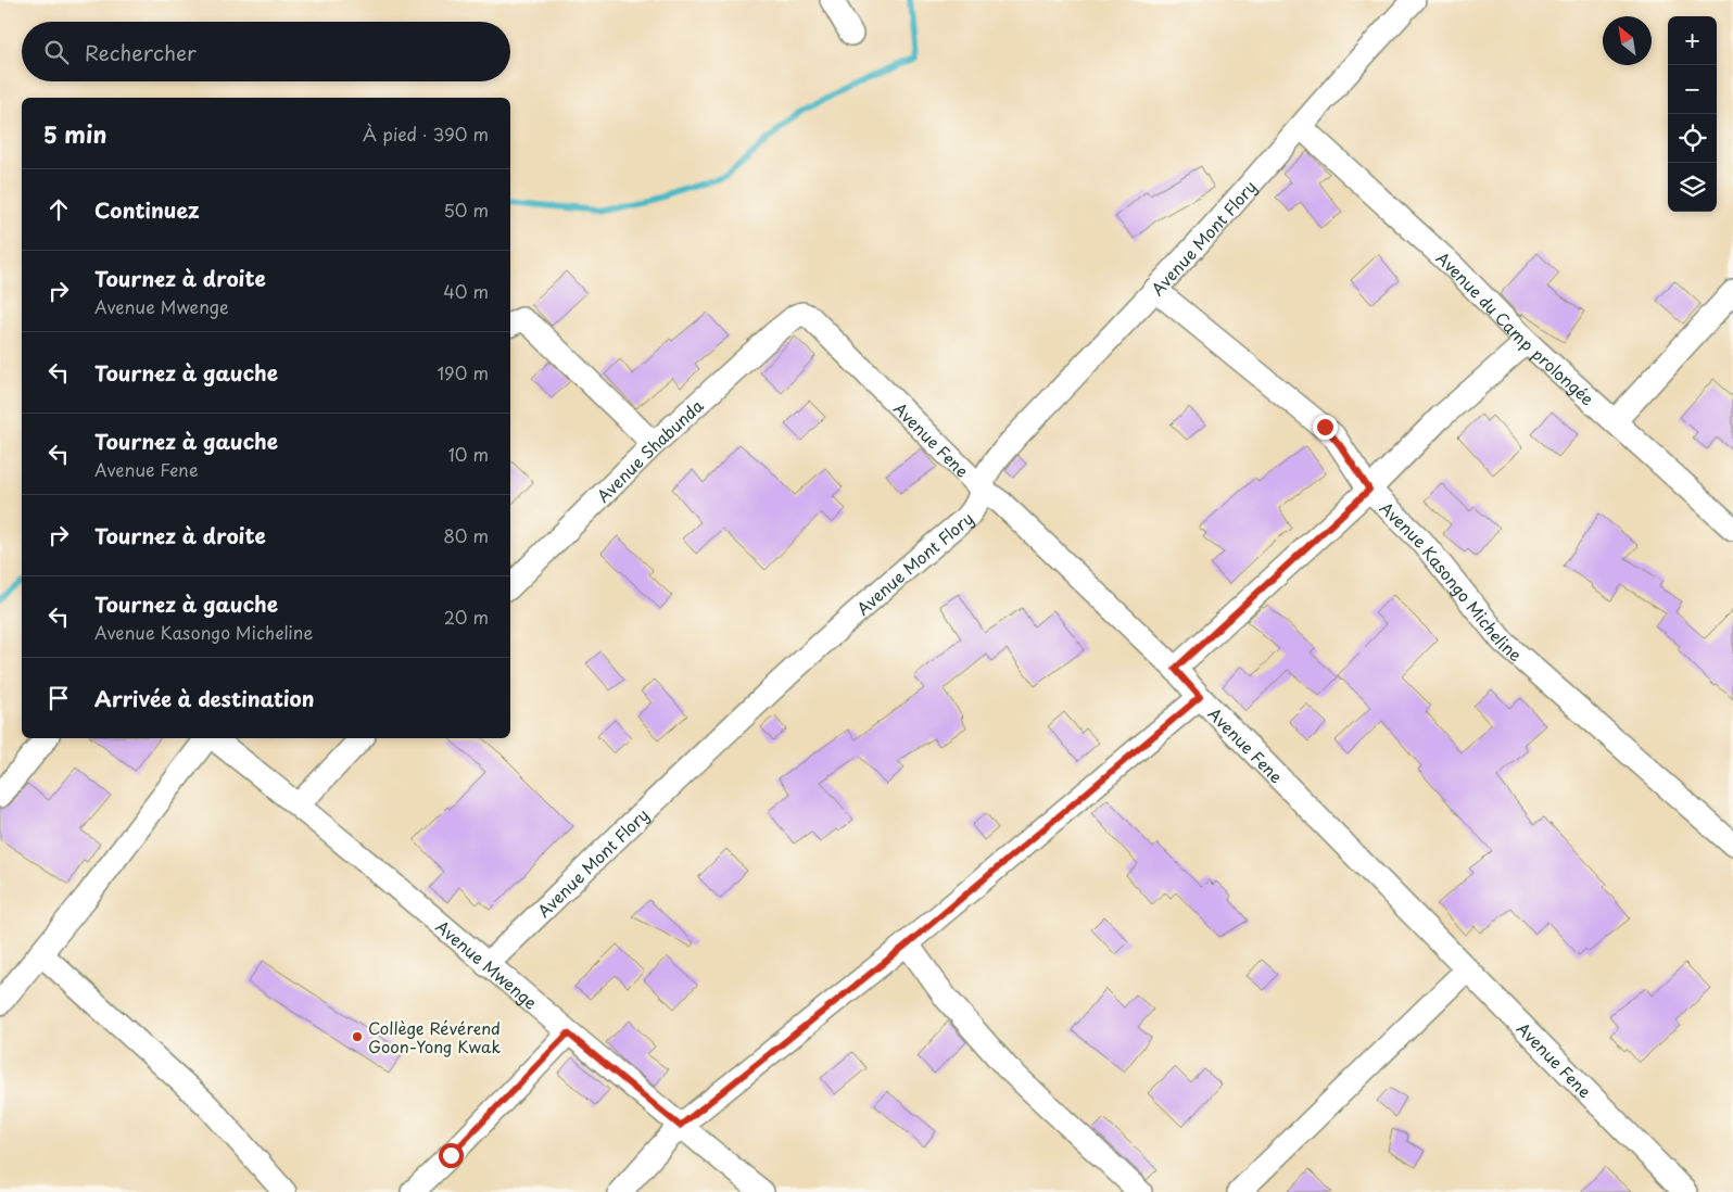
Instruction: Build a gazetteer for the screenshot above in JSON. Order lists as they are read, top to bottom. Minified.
{"streets":{"street":["Avenue Mont Flory","Avenue du Camp prolongée","Avenue Fene","Avenue Shabunda","Avenue Kasongo Micheline","Avenue Mwenge"]},"crossings":[["Avenue Mont Flory","Avenue du Camp prolongée"],["Avenue Mont Flory","Avenue Fene"],["Avenue Mont Flory","Avenue Kasongo Micheline"],["Avenue Mont Flory","Avenue Mwenge"],["Avenue Fene","Avenue Shabunda"]],"places":["Collège Révérend Goon-Yong Kwak"],"north":"top left","page":{"map_buttons":["+","−"],"search":"Rechercher","heading":["5 min","À pied · 390 m"],"list":[["Continuez","50 m"],["Tournez à droite","Avenue Mwenge","40 m"],["Tournez à gauche","190 m"],["Tournez à gauche","Avenue Fene","10 m"],["Tournez à droite","80 m"],["Tournez à gauche","Avenue Kasongo Micheline","20 m"],"Arrivée à destination"]}}
